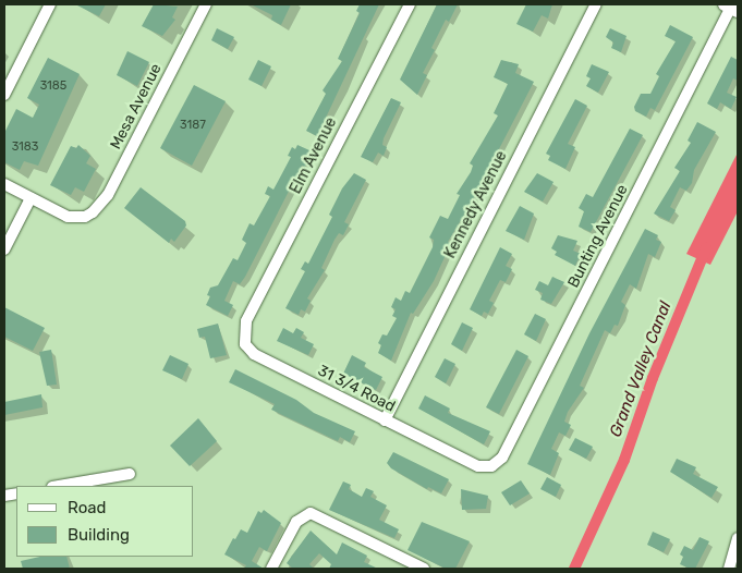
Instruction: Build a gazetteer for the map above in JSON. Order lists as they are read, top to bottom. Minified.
{"streets":{"street":["Mesa Avenue","Elm Avenue","Kennedy Avenue","Bunting Avenue","31 3/4 Road"]},"crossings":[["Elm Avenue","31 3/4 Road"],["Kennedy Avenue","31 3/4 Road"],["Bunting Avenue","31 3/4 Road"]],"water":["Grand Valley Canal"],"house_numbers":["3185","3187","3183"],"legend":["Road","Building"]}
